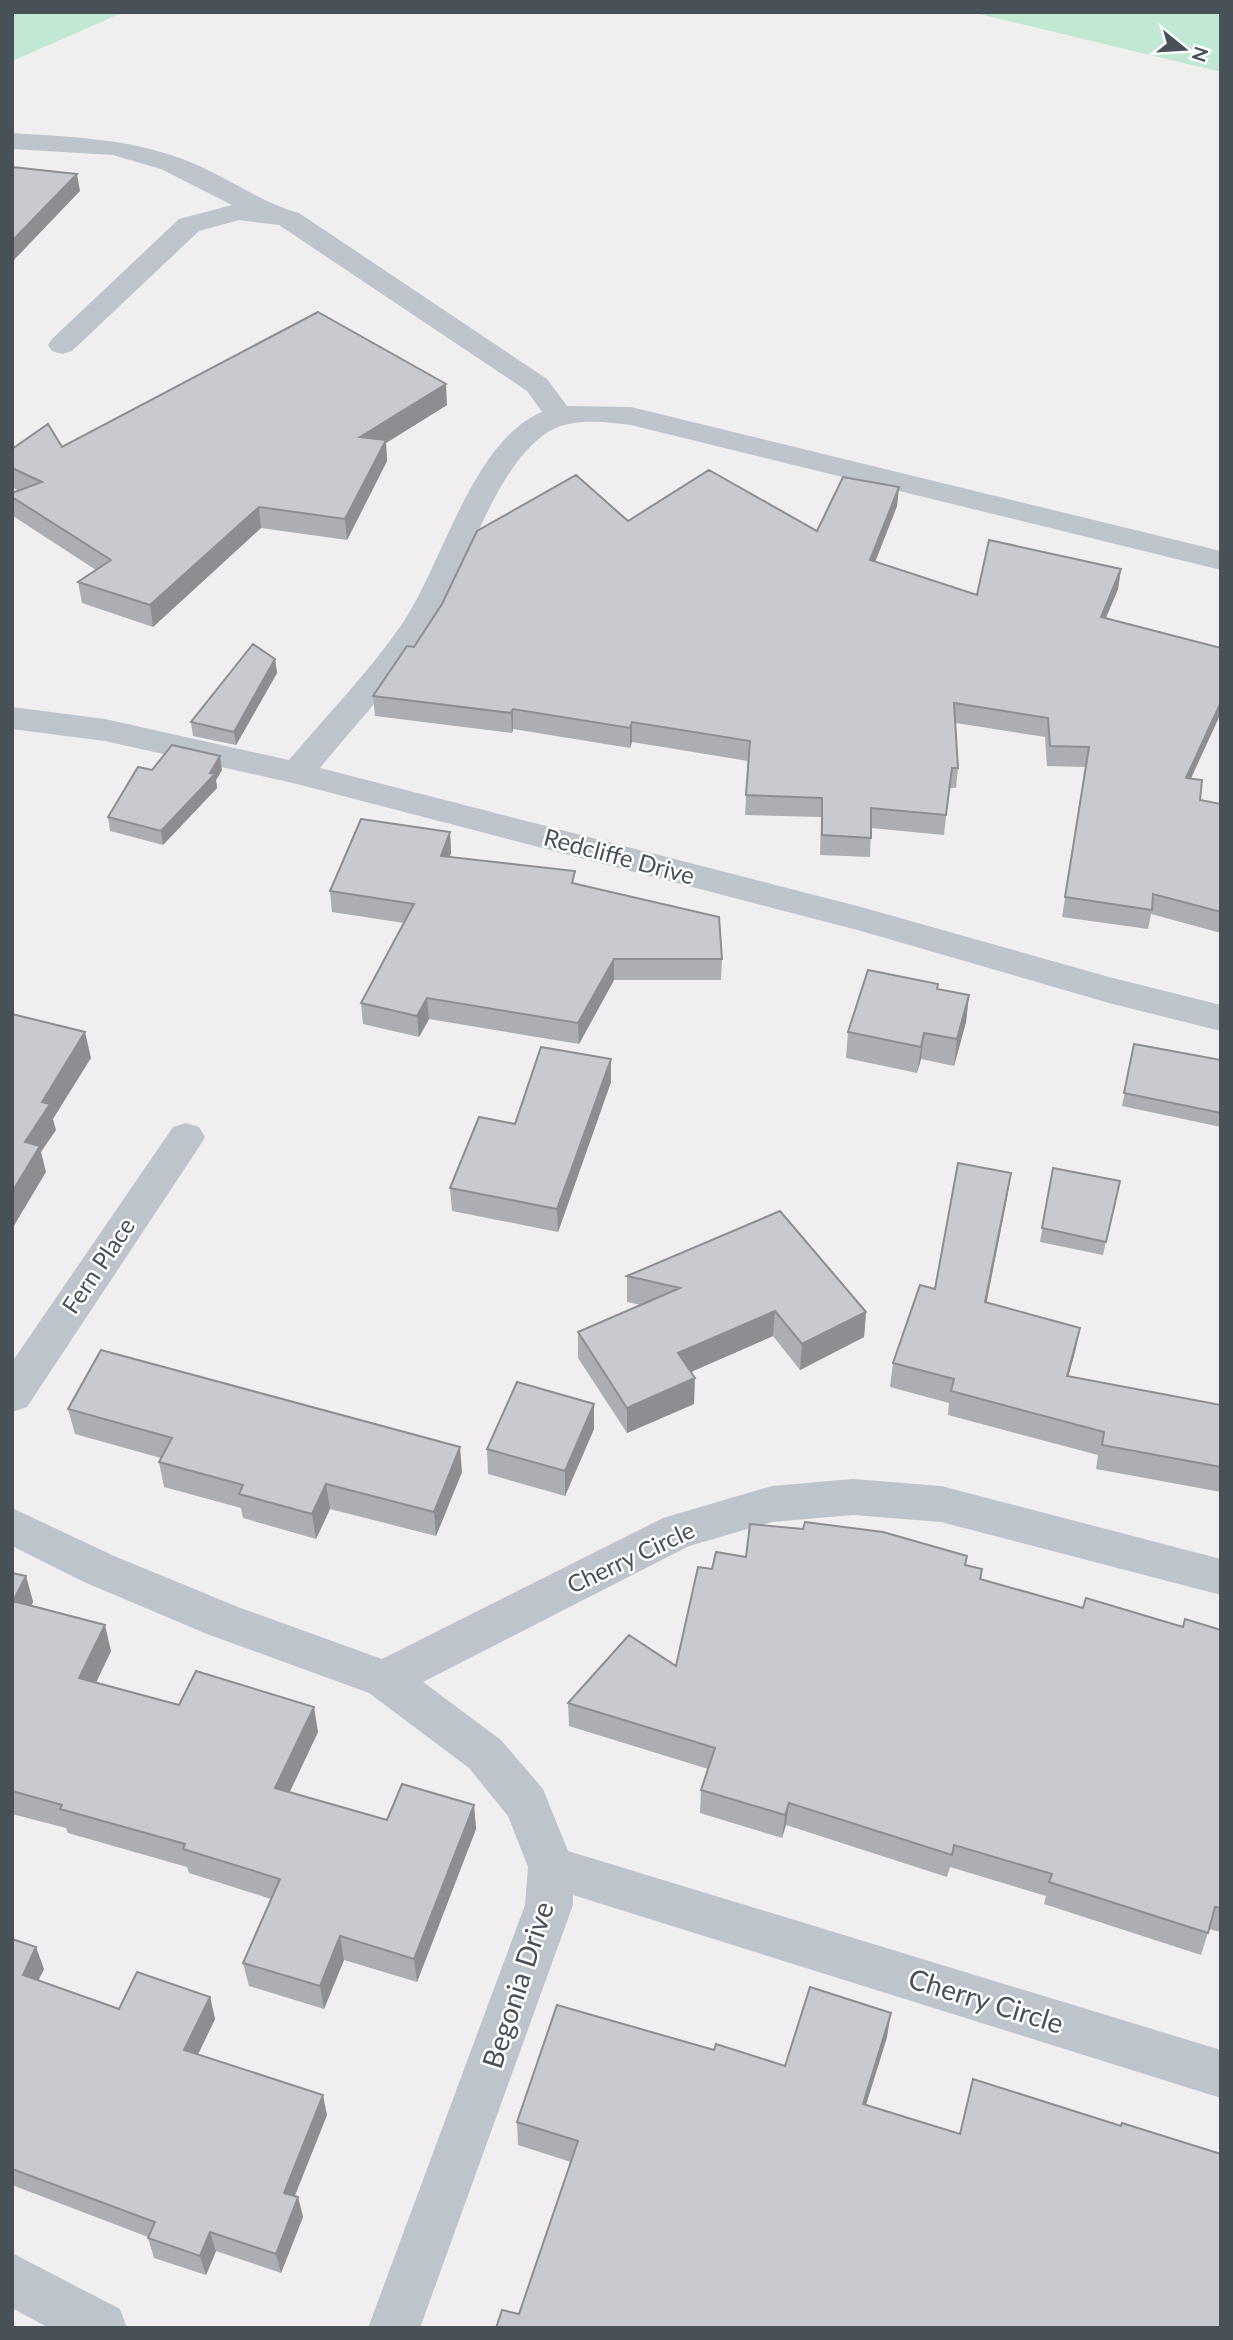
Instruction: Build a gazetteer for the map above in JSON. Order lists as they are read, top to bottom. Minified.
{"streets":{"street":["Redcliffe Drive","Fern Place","Cherry Circle","Begonia Drive"]},"crossings":[["Cherry Circle","Begonia Drive"]],"north":"right"}
